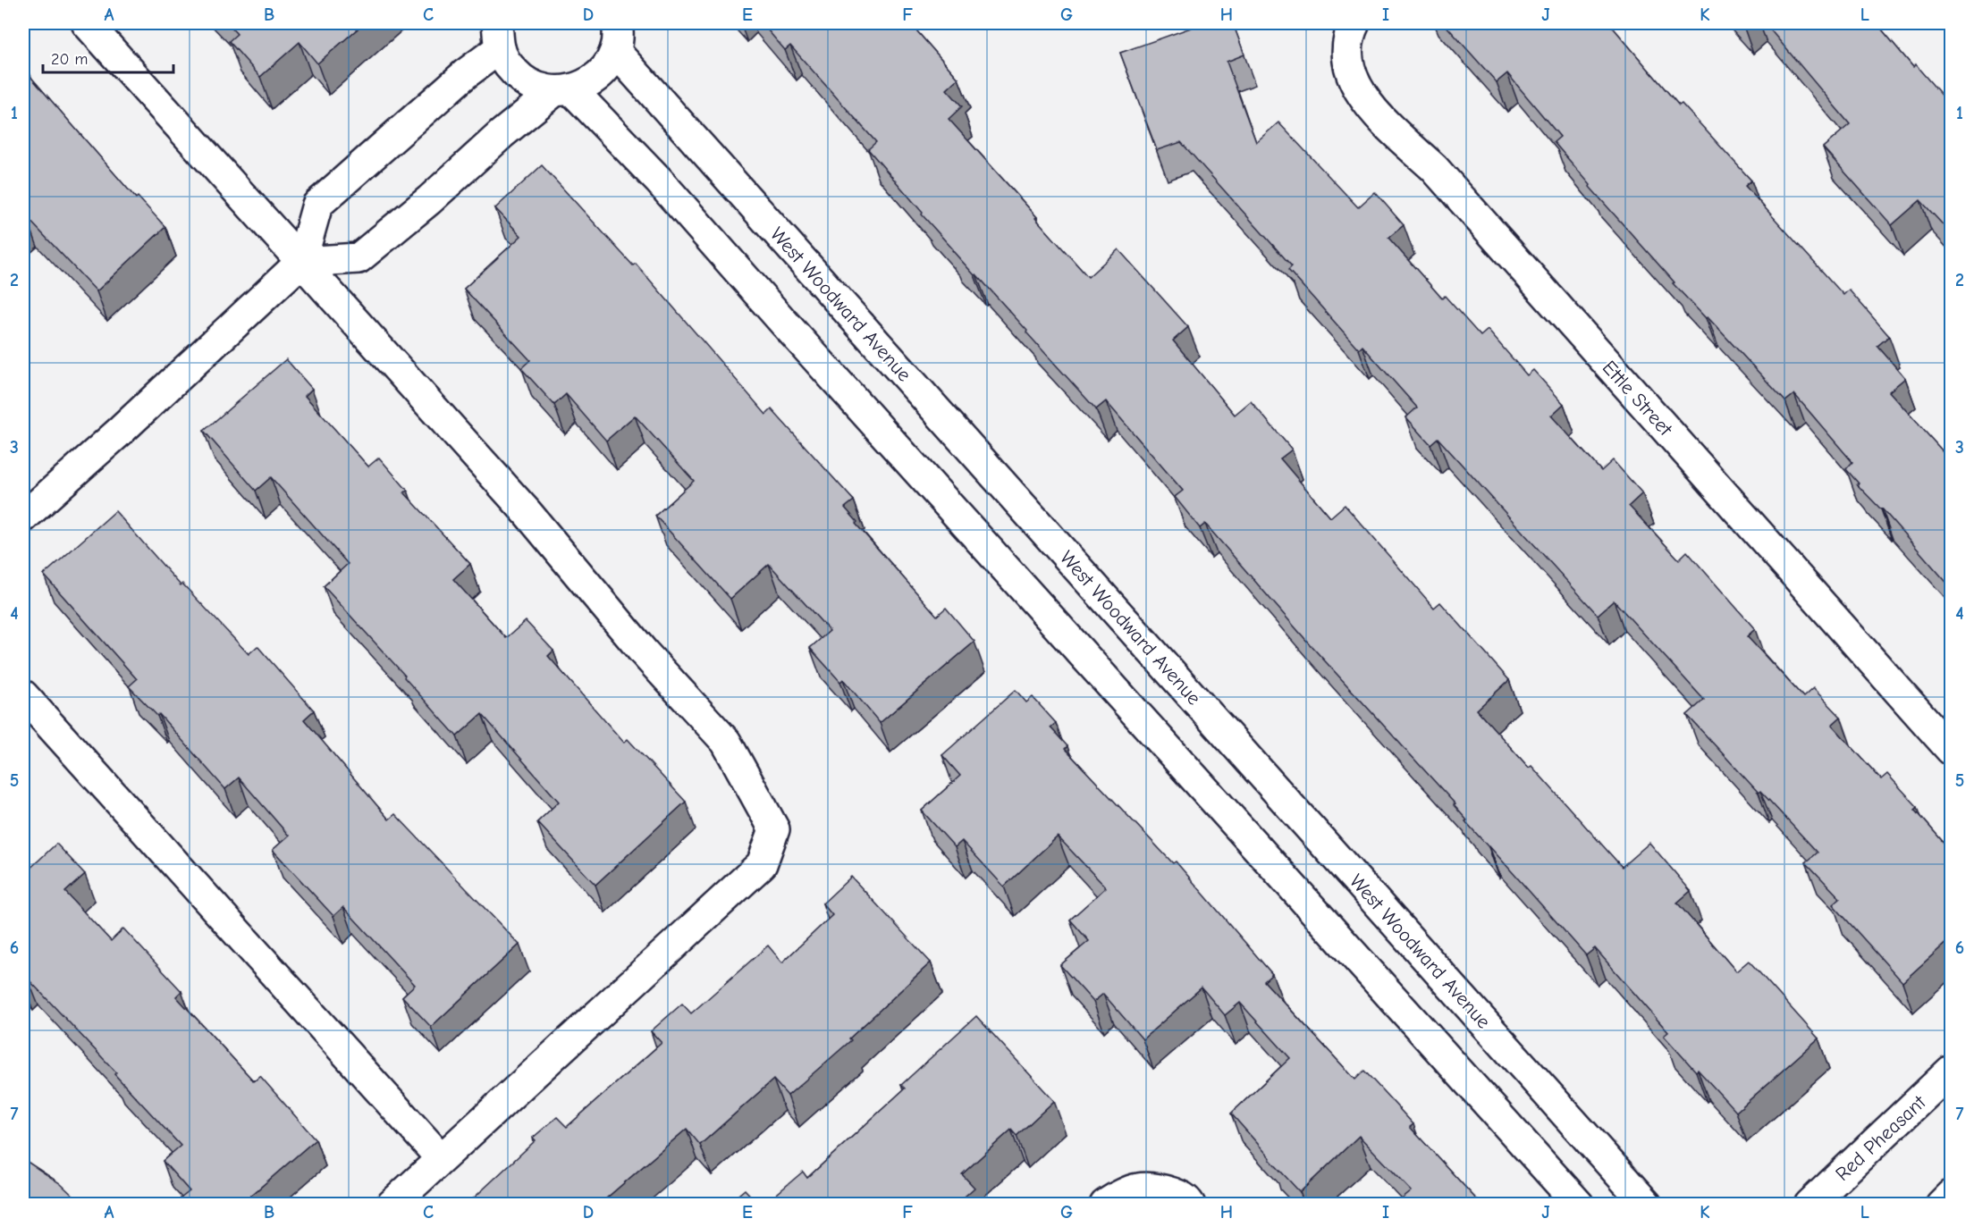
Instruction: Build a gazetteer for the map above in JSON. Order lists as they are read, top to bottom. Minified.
{"streets":{"street":["West Woodward Avenue","Ettle Street","Red Pheasant"]},"scale_bar":"20 m","grid":{"columns":["A","B","C","D","E","F","G","H","I","J","K","L"],"rows":["1","2","3","4","5","6","7"]}}
